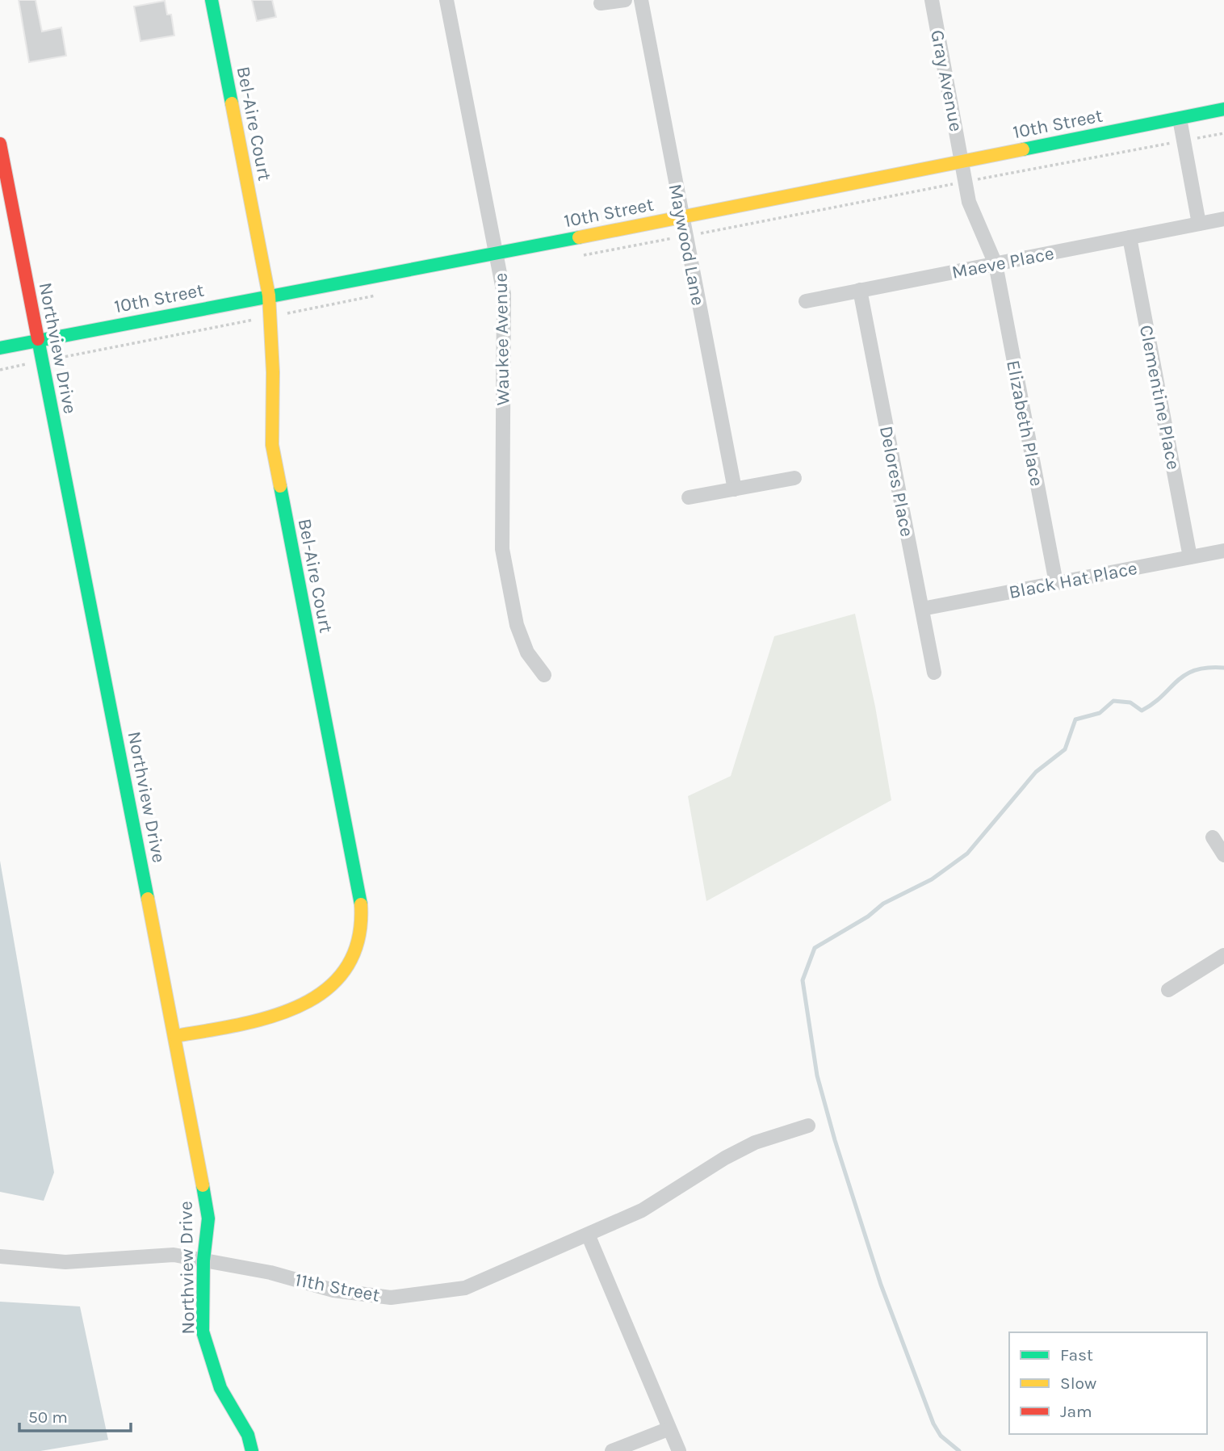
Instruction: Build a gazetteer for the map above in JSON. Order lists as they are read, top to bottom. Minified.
{"streets":{"street":["Gray Avenue","Bel-Aire Court","10th Street","Maywood Lane","Maeve Place","Waukee Avenue","Northview Drive","Clementine Place","Elizabeth Place","Delores Place","Black Hat Place","11th Street"]},"crossings":[["Gray Avenue","10th Street"],["Gray Avenue","Elizabeth Place"],["Bel-Aire Court","10th Street"],["Bel-Aire Court","Northview Drive"],["10th Street","Maywood Lane"],["10th Street","Waukee Avenue"],["10th Street","Northview Drive"],["Maeve Place","Clementine Place"],["Maeve Place","Elizabeth Place"],["Maeve Place","Delores Place"],["Northview Drive","11th Street"],["Clementine Place","Black Hat Place"],["Elizabeth Place","Black Hat Place"],["Delores Place","Black Hat Place"]],"legend":["Fast","Slow","Jam"],"scale_bar":"50 m"}
